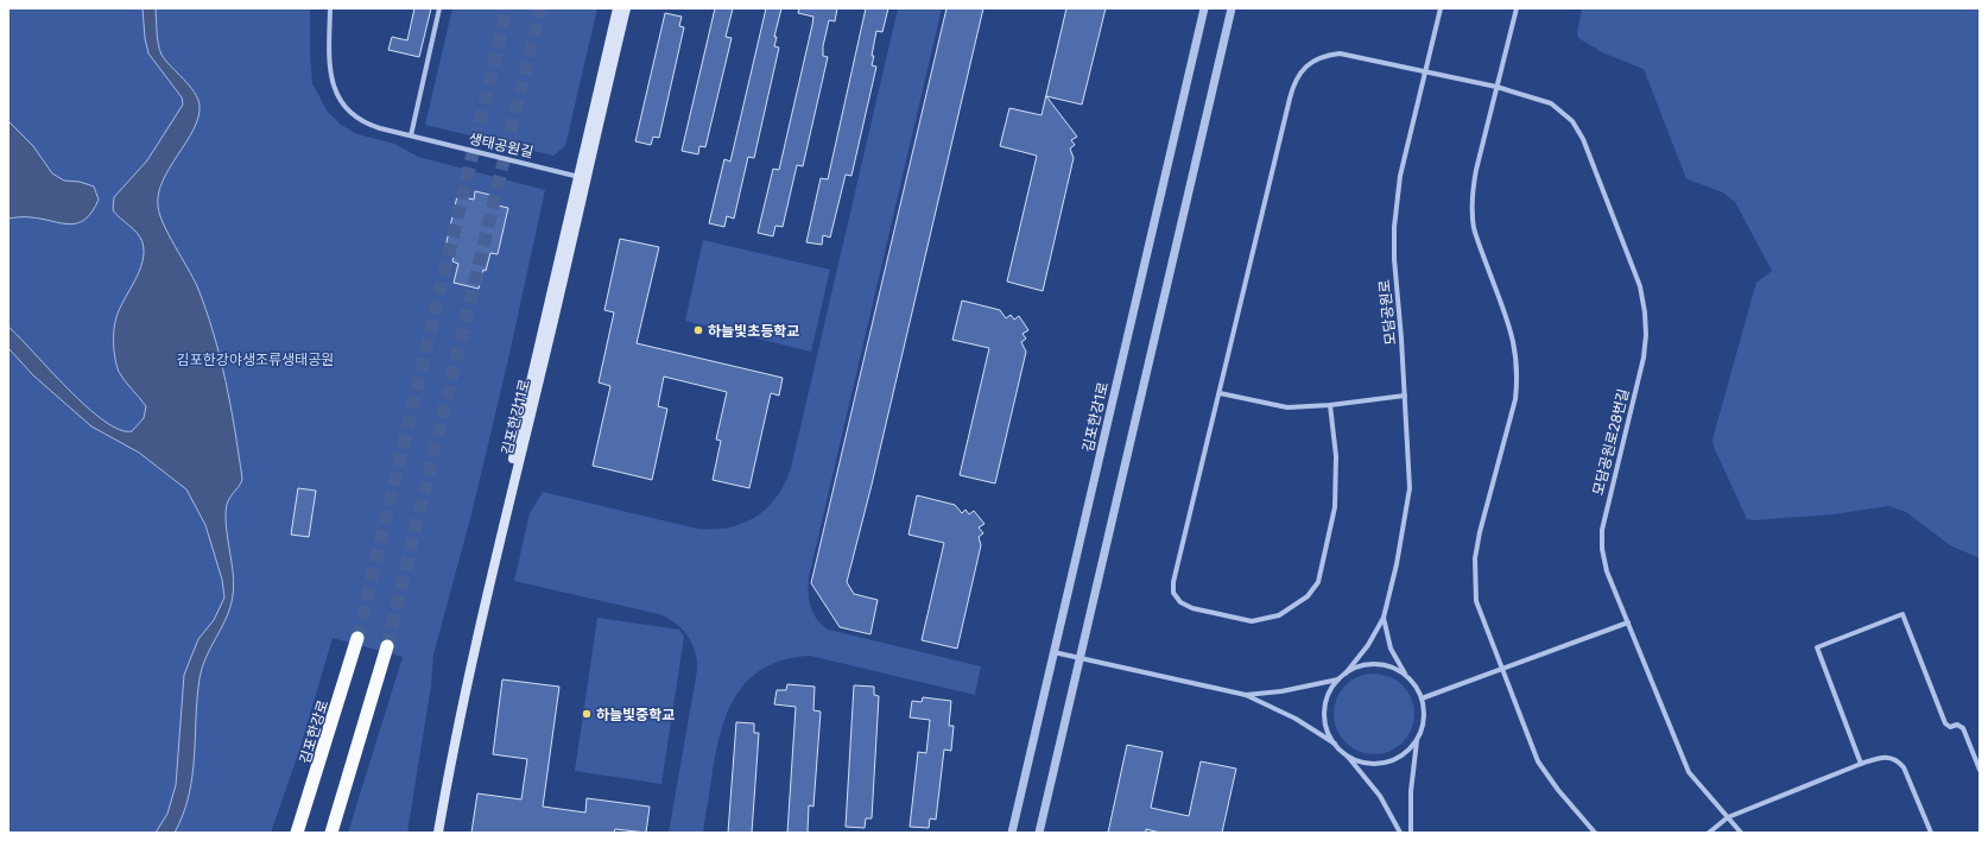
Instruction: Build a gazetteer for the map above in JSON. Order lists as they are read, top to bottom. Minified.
{"streets":{"highway":["김포한강로"],"main road":["김포한강11로"],"street":["생태공원길","모담공원로","김포한강1로","모담공원로28번길"]},"crossings":[["생태공원길","김포한강11로"],["모담공원로","모담공원로28번길"]],"parks":["김포한강야생조류생태공원"],"places":["하늘빛초등학교","하늘빛중학교"]}
